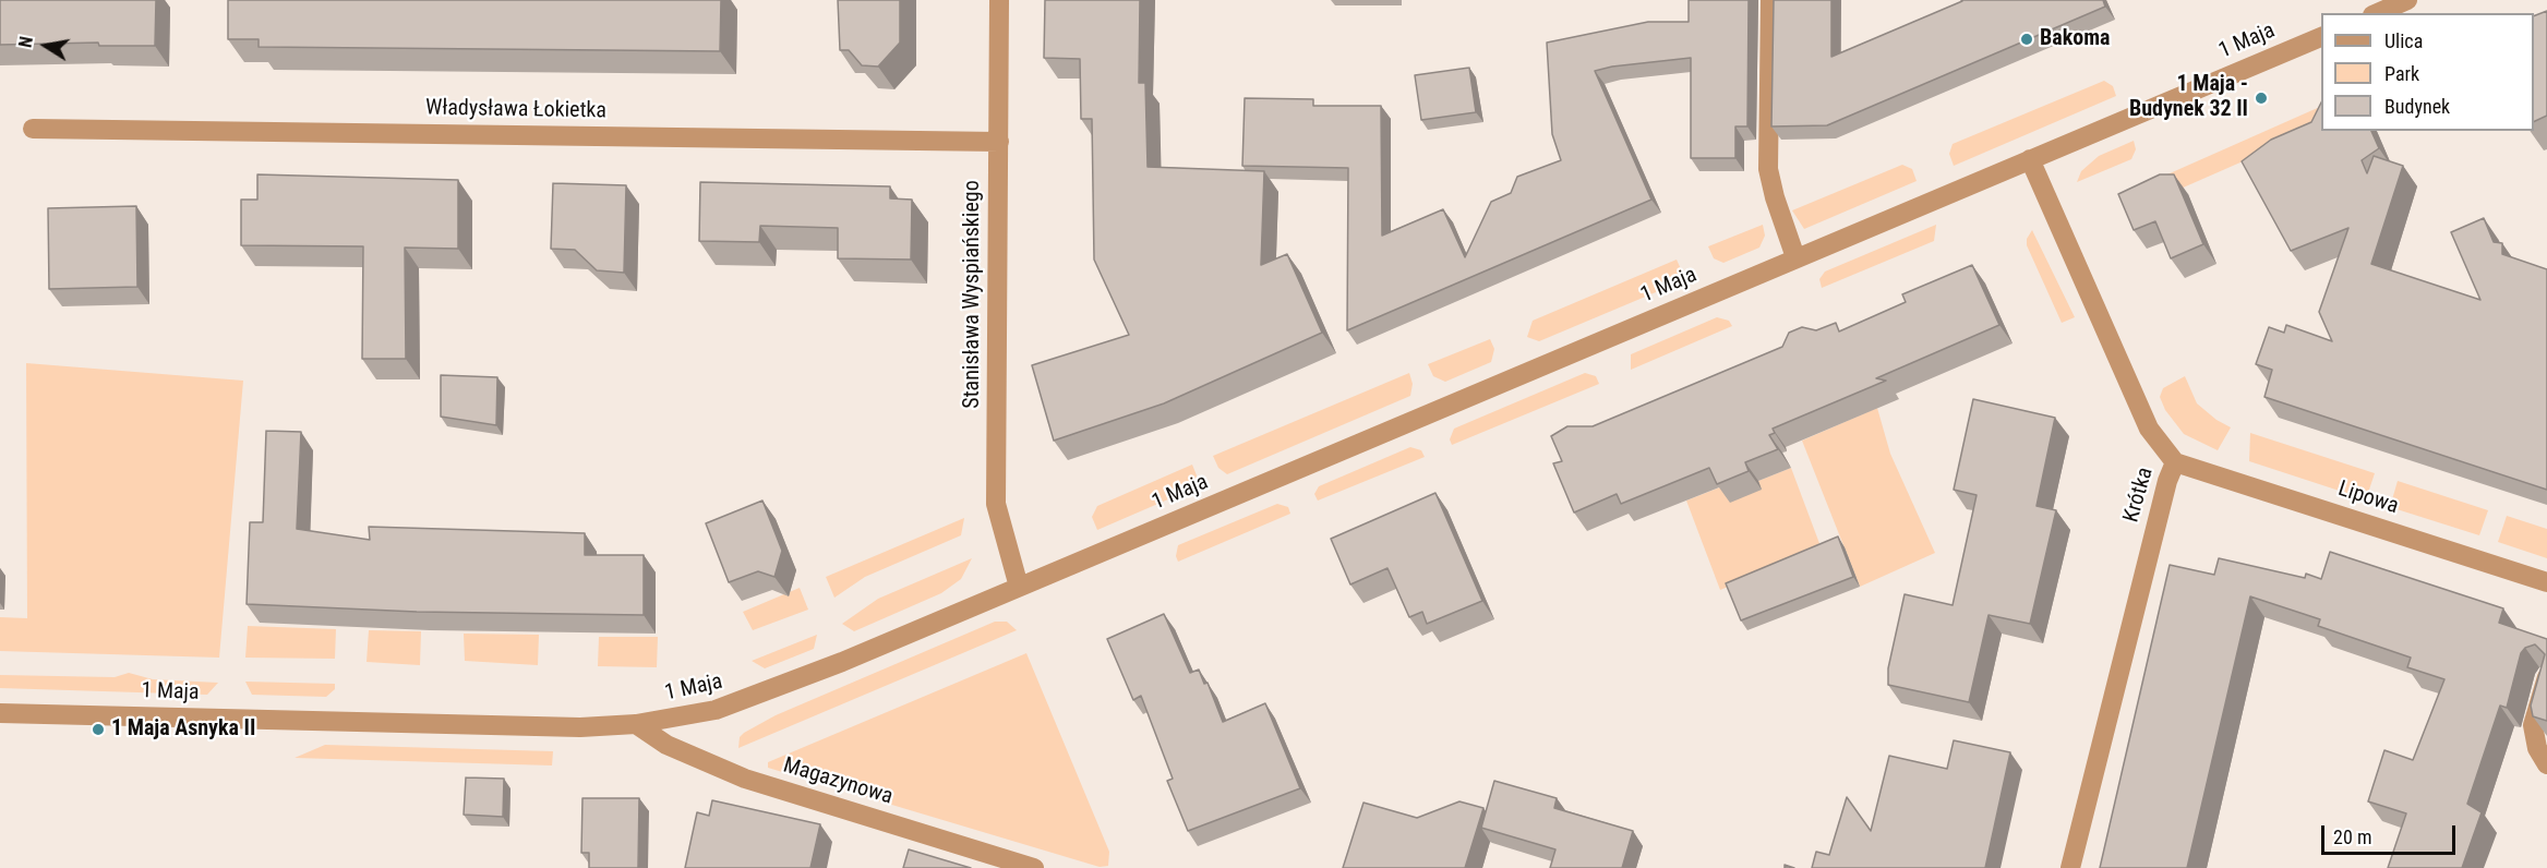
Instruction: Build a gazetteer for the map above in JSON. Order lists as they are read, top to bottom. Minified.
{"streets":{"street":["1 Maja","Władysława Łokietka","Stanisława Wyspiańskiego","Krótka","Lipowa","Magazynowa"]},"crossings":[["1 Maja","Stanisława Wyspiańskiego"],["1 Maja","Krótka"],["1 Maja","Magazynowa"],["Władysława Łokietka","Stanisława Wyspiańskiego"],["Krótka","Lipowa"]],"places":["Bakoma","1 Maja - Budynek 32 II","1 Maja Asnyka II"],"legend":["Ulica","Park","Budynek"],"scale_bar":"20 m","north":"left"}
